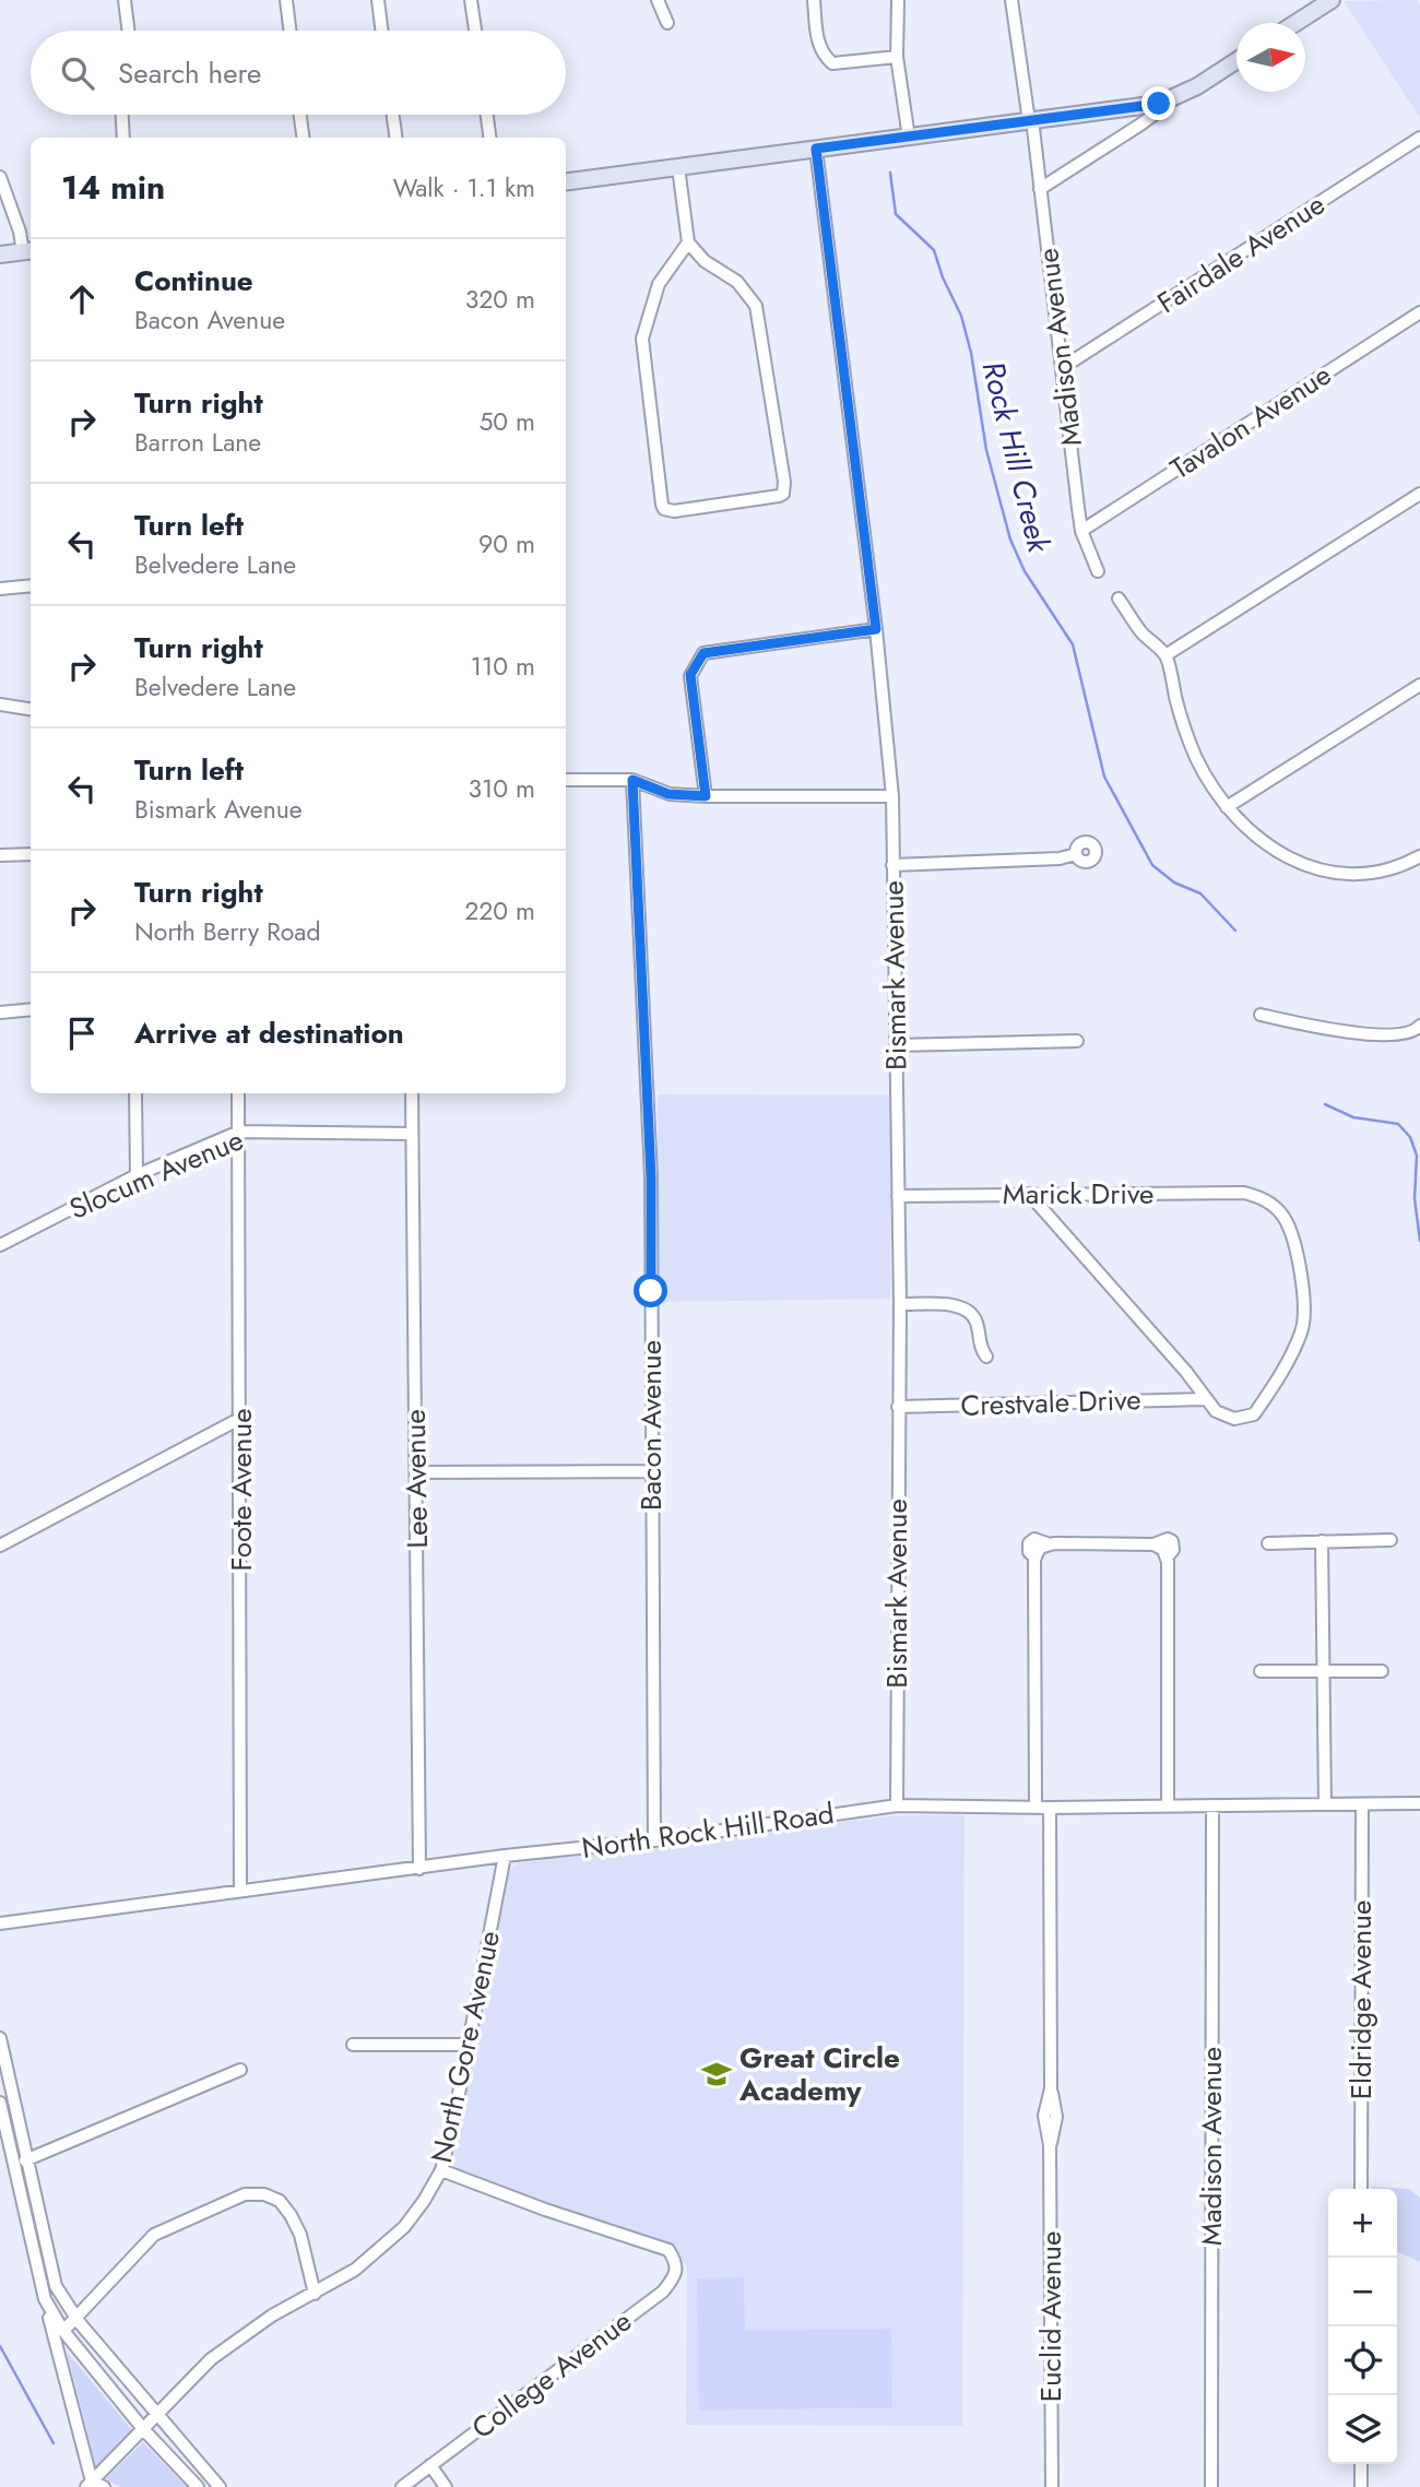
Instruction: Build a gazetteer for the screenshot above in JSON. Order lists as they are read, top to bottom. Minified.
{"streets":{"street":["Fairdale Avenue","Madison Avenue","Tavalon Avenue","Bismark Avenue","Slocum Avenue","Marick Drive","Crestvale Drive","Bacon Avenue","Lee Avenue","Foote Avenue","North Rock Hill Road","Eldridge Avenue","North Gore Avenue","Euclid Avenue","College Avenue"]},"crossings":[["Fairdale Avenue","Madison Avenue"],["Madison Avenue","Tavalon Avenue"],["Madison Avenue","North Rock Hill Road"],["Bismark Avenue","Marick Drive"],["Bismark Avenue","Crestvale Drive"],["Bismark Avenue","North Rock Hill Road"],["Slocum Avenue","Lee Avenue"],["Slocum Avenue","Foote Avenue"],["Marick Drive","Crestvale Drive"],["Bacon Avenue","North Rock Hill Road"],["Lee Avenue","North Rock Hill Road"],["Foote Avenue","North Rock Hill Road"],["North Rock Hill Road","Eldridge Avenue"],["North Rock Hill Road","North Gore Avenue"],["North Rock Hill Road","Euclid Avenue"],["North Gore Avenue","College Avenue"]],"water":["Rock Hill Creek"],"places":{"school or university":["Great Circle Academy"]},"north":"right","page":{"search":"Search here","heading":["14 min","Walk · 1.1 km"],"list":[["Continue","Bacon Avenue","320 m"],["Turn right","Barron Lane","50 m"],["Turn left","Belvedere Lane","90 m"],["Turn right","Belvedere Lane","110 m"],["Turn left","Bismark Avenue","310 m"],["Turn right","North Berry Road","220 m"],"Arrive at destination"],"map_buttons":["+","−"]}}
